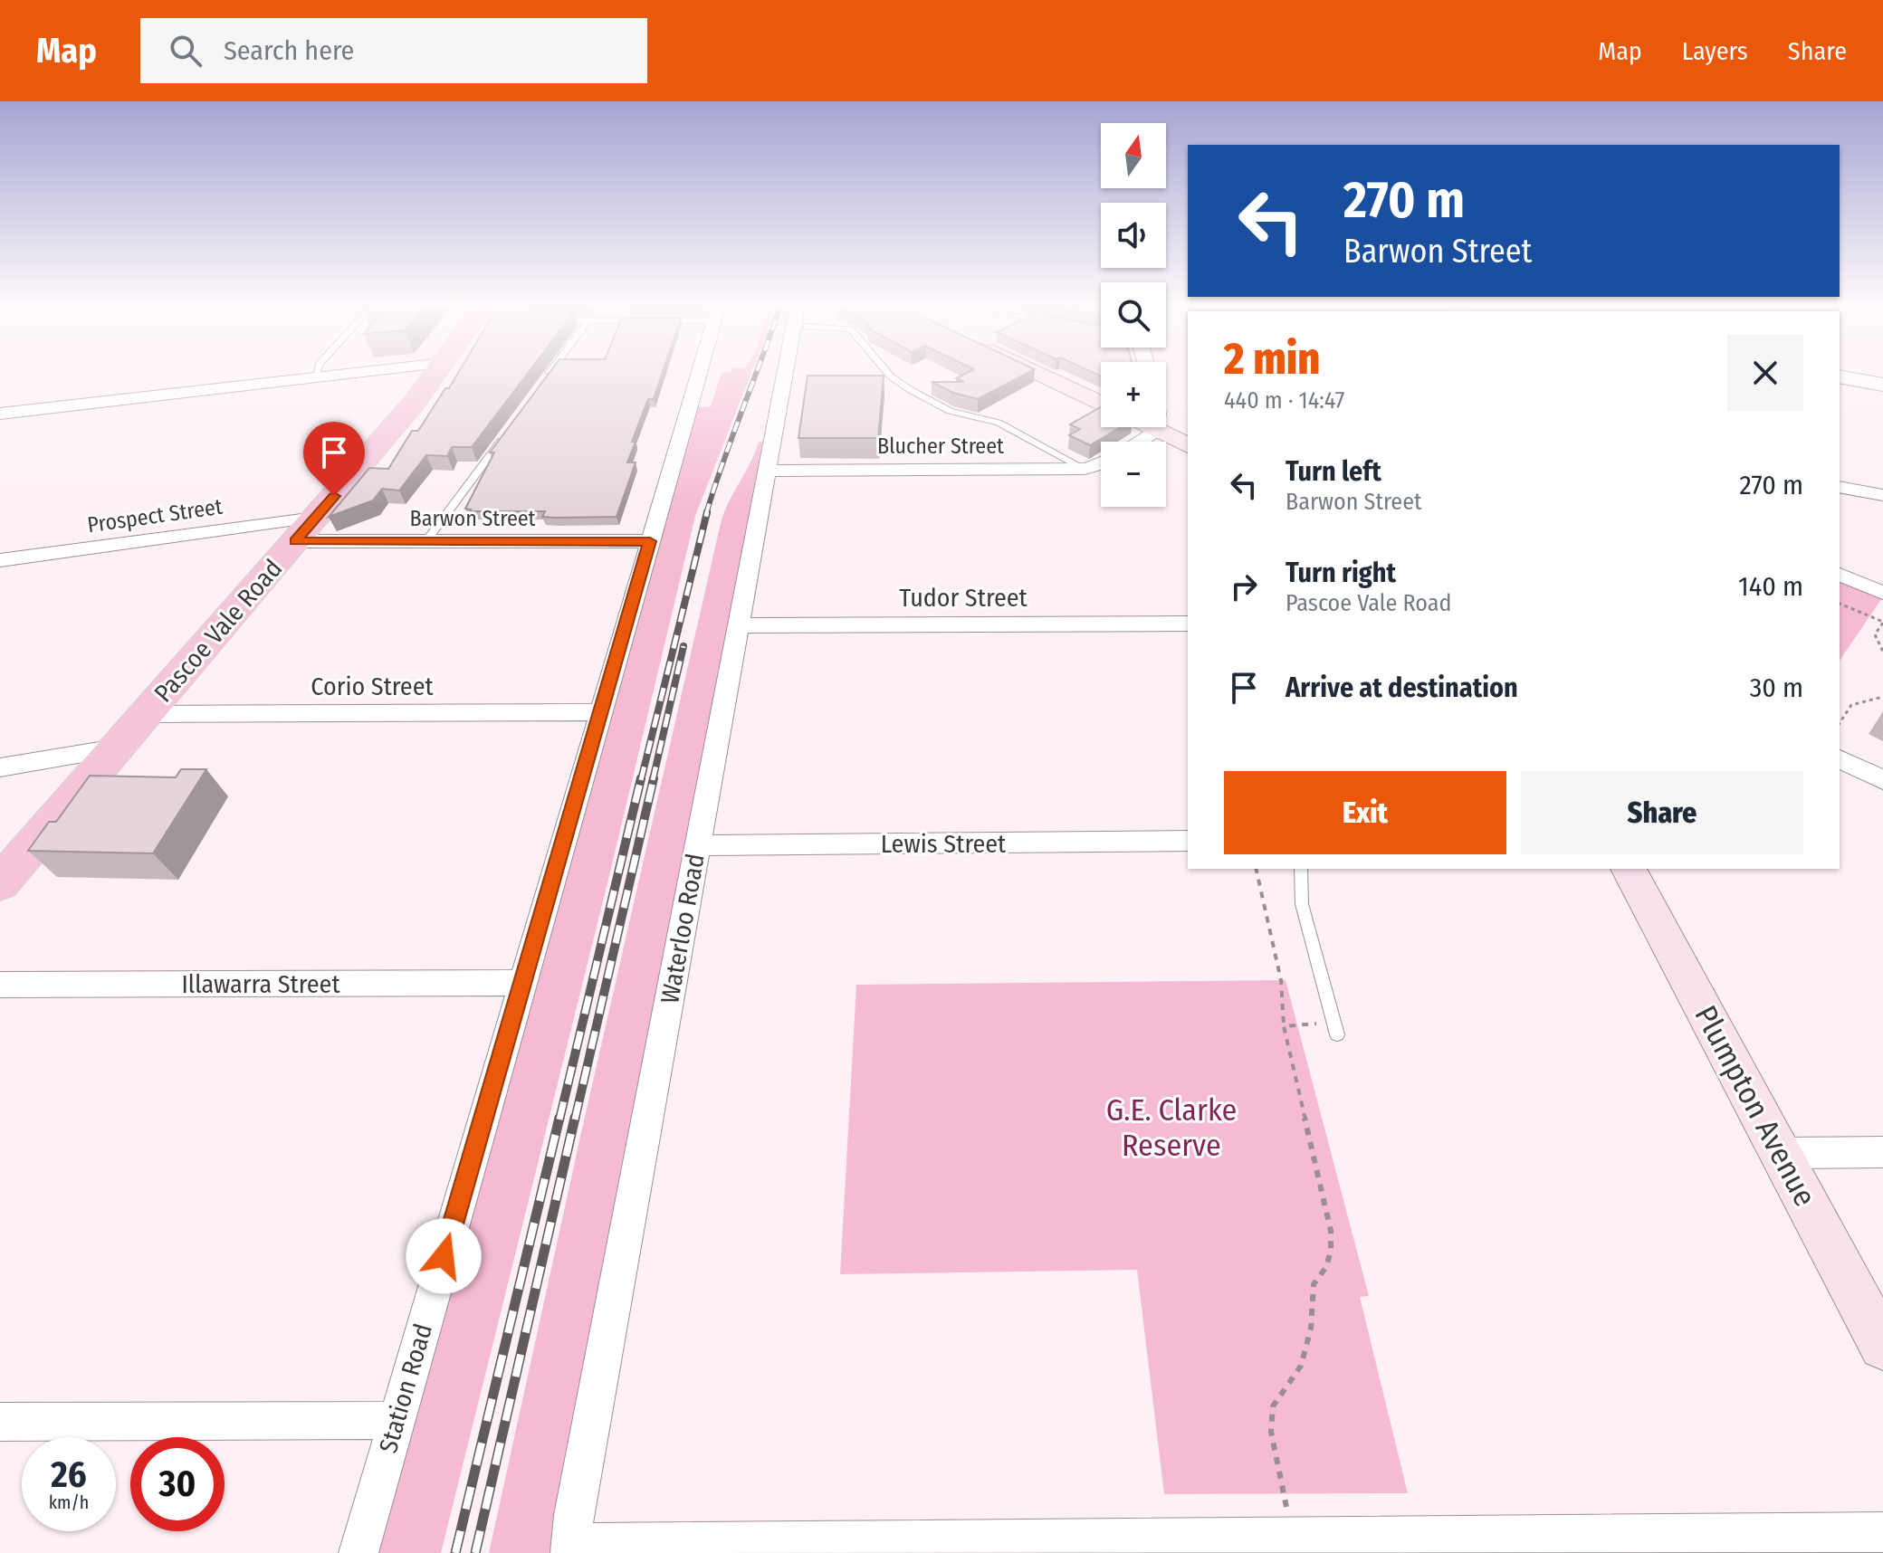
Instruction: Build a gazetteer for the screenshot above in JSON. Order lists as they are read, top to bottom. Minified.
{"streets":{"main road":["Pascoe Vale Road","Plumpton Avenue"],"street":["Blucher Street","Prospect Street","Barwon Street","Tudor Street","Corio Street","Lewis Street","Waterloo Road","Illawarra Street","Station Road"]},"crossings":[["Blucher Street","Waterloo Road"],["Prospect Street","Barwon Street"],["Prospect Street","Pascoe Vale Road"],["Barwon Street","Pascoe Vale Road"],["Barwon Street","Station Road"],["Tudor Street","Waterloo Road"],["Pascoe Vale Road","Corio Street"],["Corio Street","Station Road"],["Lewis Street","Waterloo Road"],["Illawarra Street","Station Road"]],"parks":["G.E. Clarke Reserve"],"north":"top","page":{"header":"Map","search":"Search here","nav":["Map","Layers","Share"],"map_buttons":["+","−"],"turn":["270 m","Barwon Street"],"heading":["2 min","440 m · 14:47"],"list":[{"name":"Turn left","note":"Barwon Street","value":"270 m"},{"name":"Turn right","note":"Pascoe Vale Road","value":"140 m"},{"name":"Arrive at destination","value":"30 m"}],"buttons":["Exit","Share"],"speed":"26 km/h","limit":"30"}}
